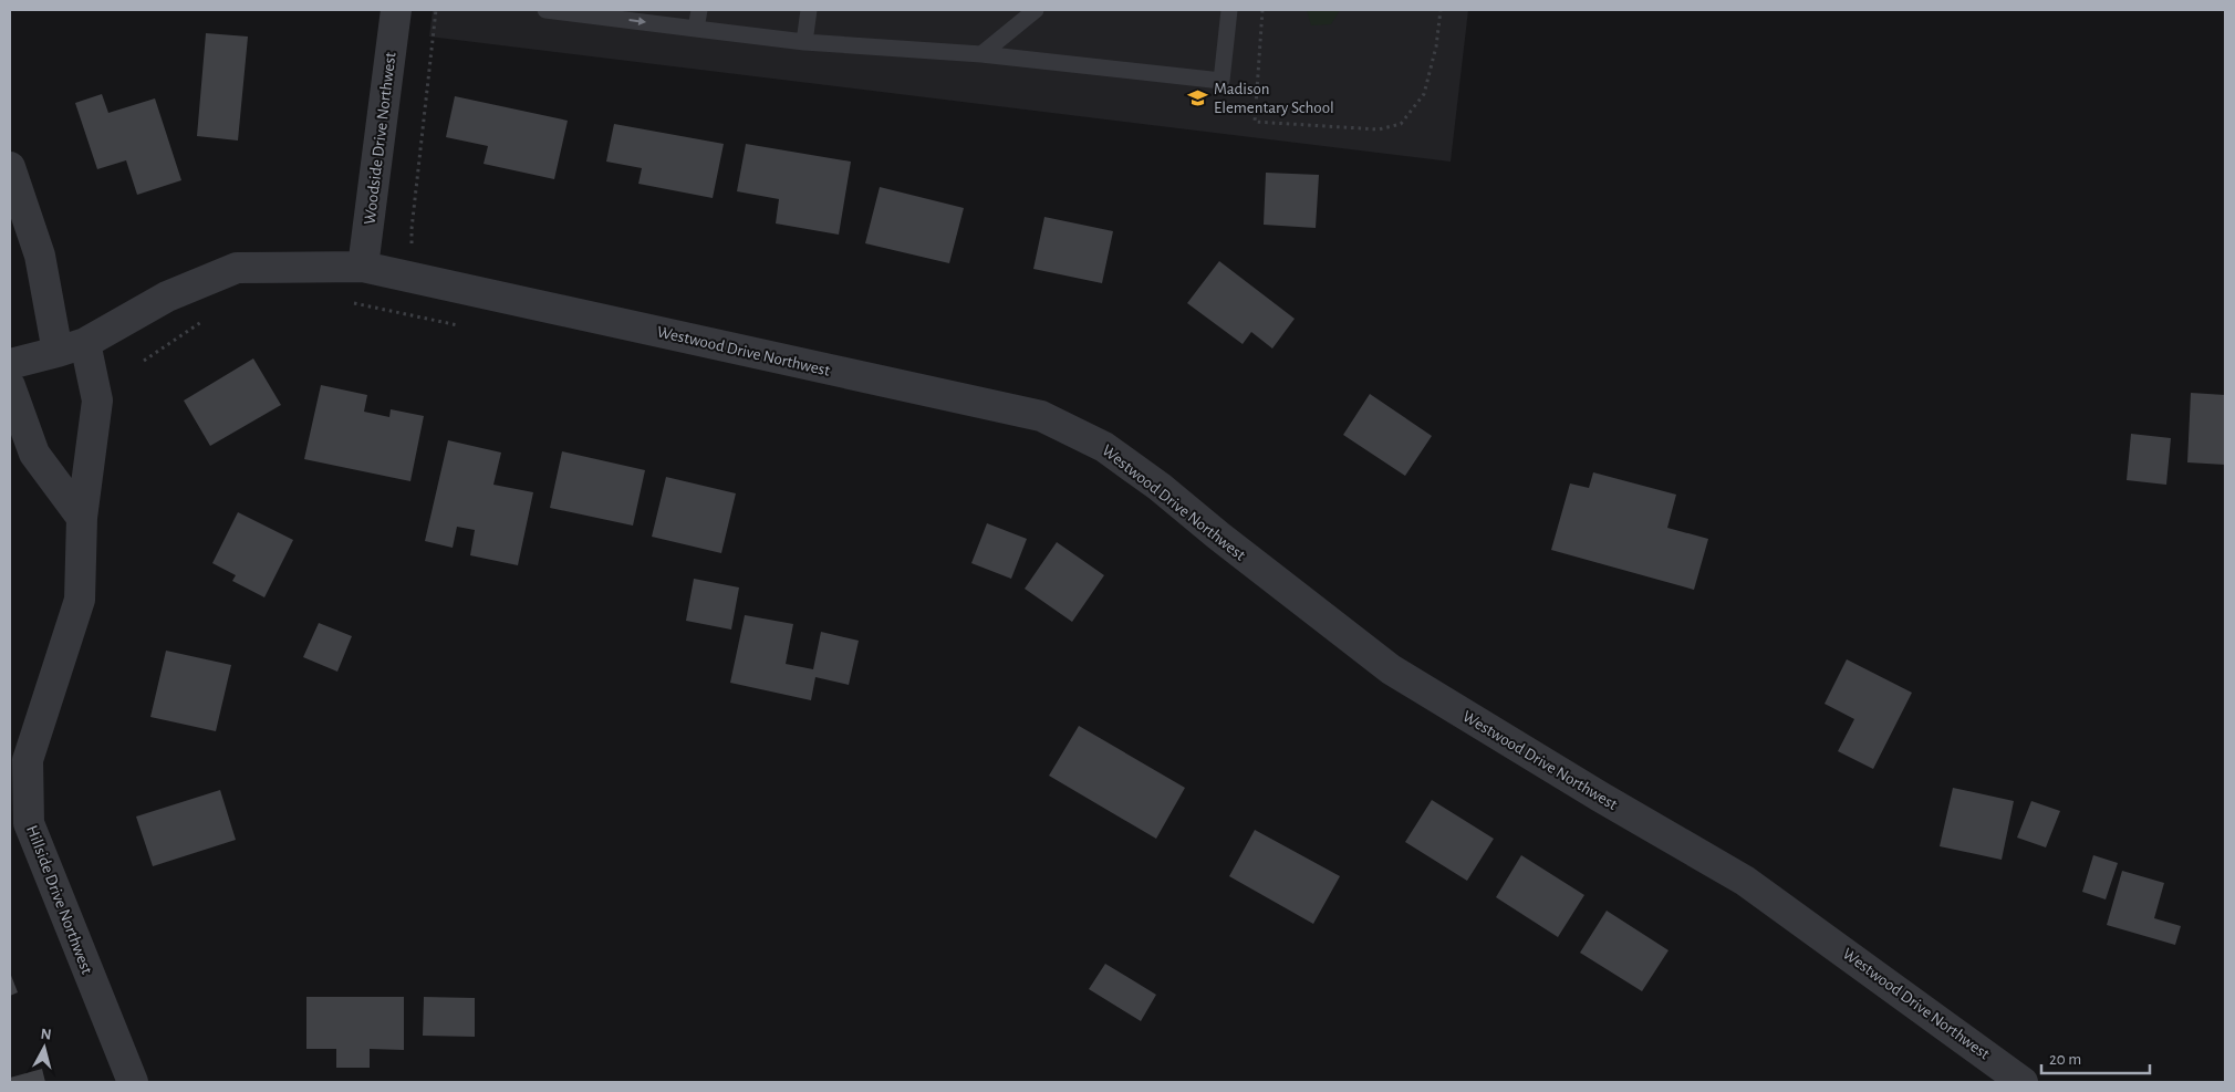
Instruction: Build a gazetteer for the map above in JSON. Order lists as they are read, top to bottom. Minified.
{"streets":{"street":["Woodside Drive Northwest","Westwood Drive Northwest","Hillside Drive Northwest"]},"crossings":[["Woodside Drive Northwest","Westwood Drive Northwest"],["Westwood Drive Northwest","Hillside Drive Northwest"]],"places":{"school or university":["Madison Elementary School"]},"scale_bar":"20 m","north":"top"}
